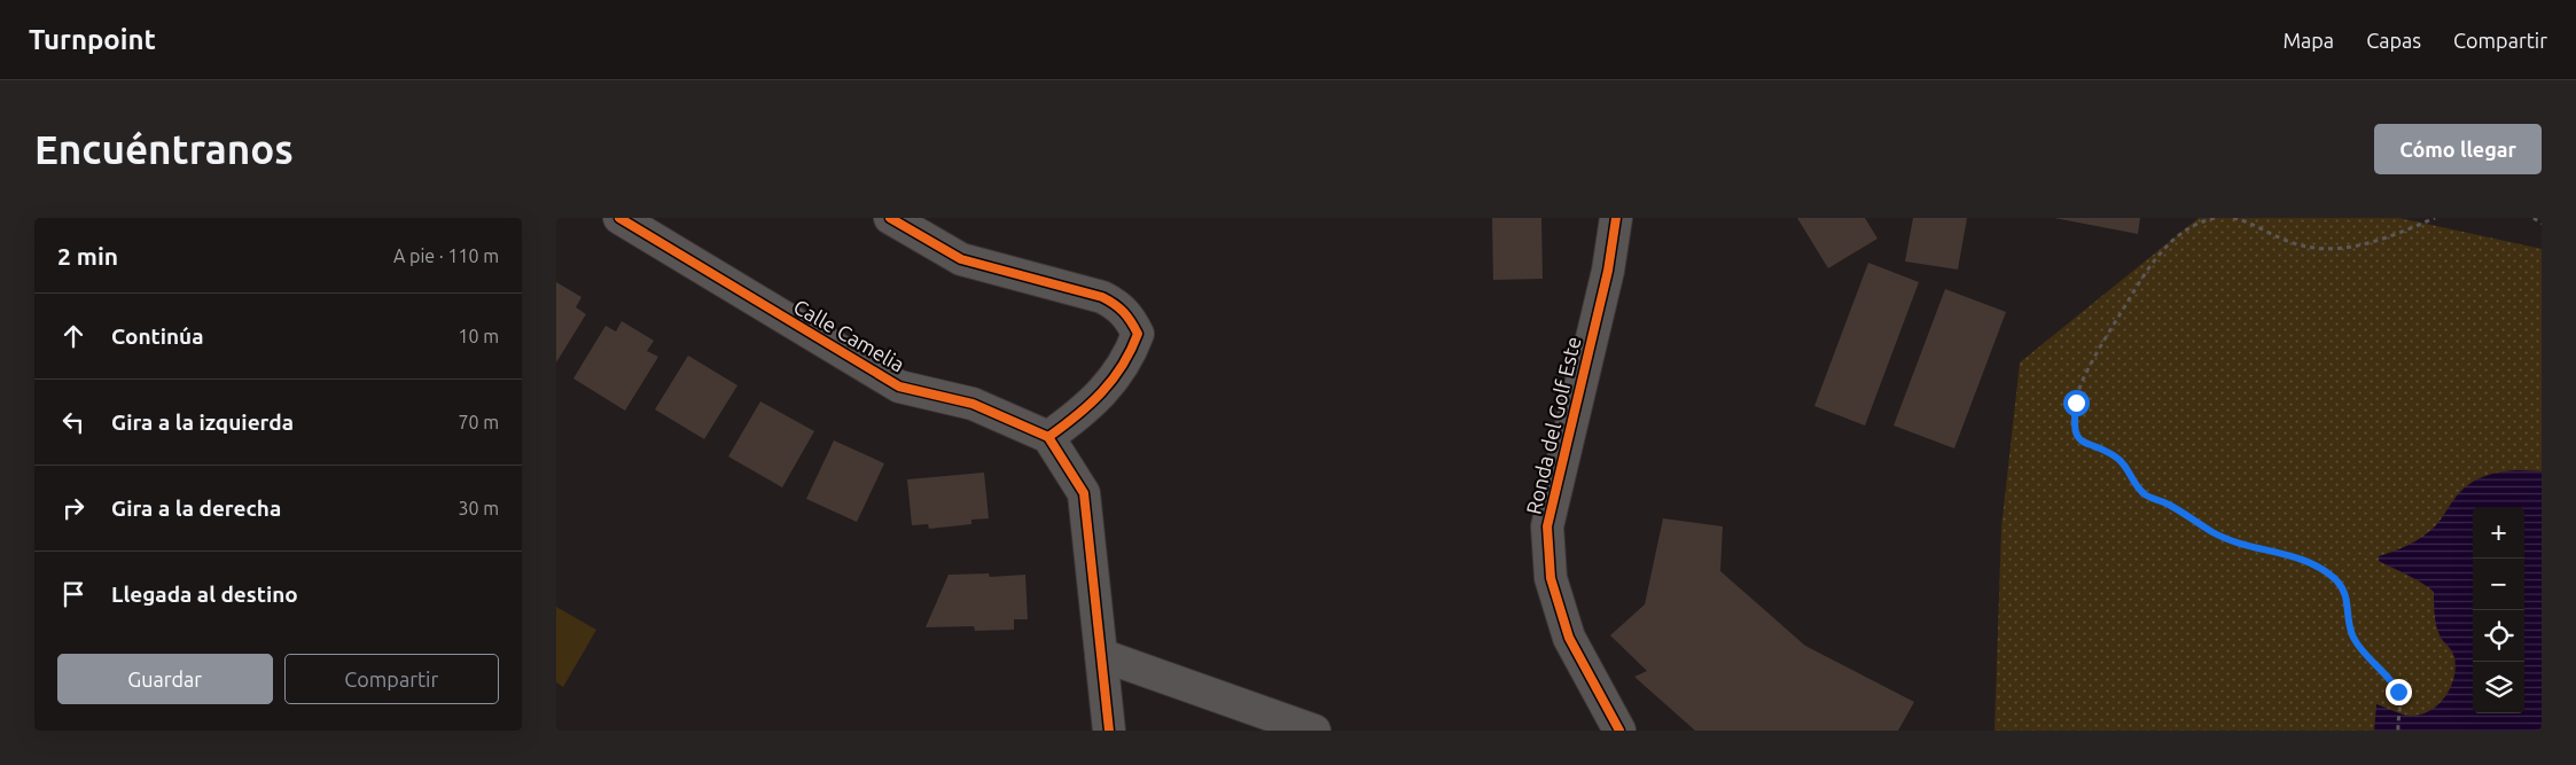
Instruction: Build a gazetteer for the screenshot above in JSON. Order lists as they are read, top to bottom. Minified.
{"streets":{"street":["Calle Camelia","Ronda del Golf Este"]},"page":{"header":"Turnpoint","nav":["Mapa","Capas","Compartir"],"buttons":["Cómo llegar",["Guardar","Compartir"]],"title":"Encuéntranos","heading":["2 min","A pie · 110 m"],"list":[["Continúa","10 m"],["Gira a la izquierda","70 m"],["Gira a la derecha","30 m"],"Llegada al destino"],"map_buttons":["+","−"]}}
